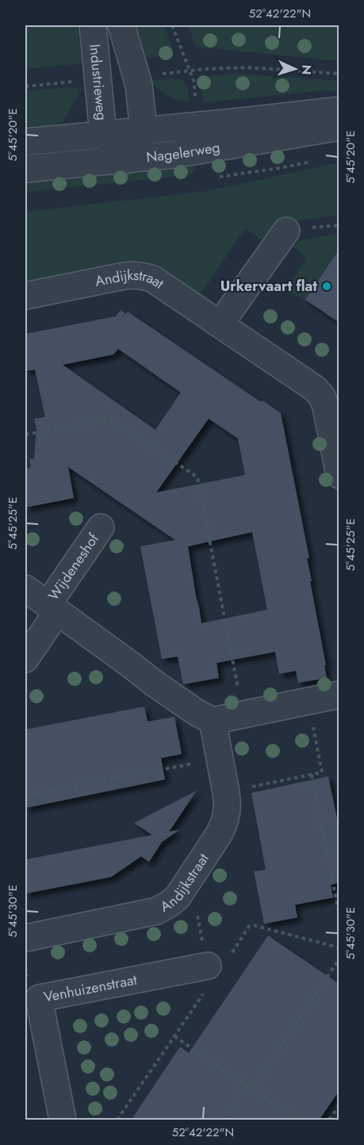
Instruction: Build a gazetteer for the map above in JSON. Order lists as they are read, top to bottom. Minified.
{"streets":{"street":["Industrieweg","Nagelerweg","Andijkstraat","Wijdeneshof","Venhuizenstraat"]},"crossings":[["Industrieweg","Nagelerweg"]],"places":["Urkervaart flat"],"north":"right","coordinates":["52°42'22\"N","5°45'20\"E","5°45'25\"E","5°45'30\"E"]}
